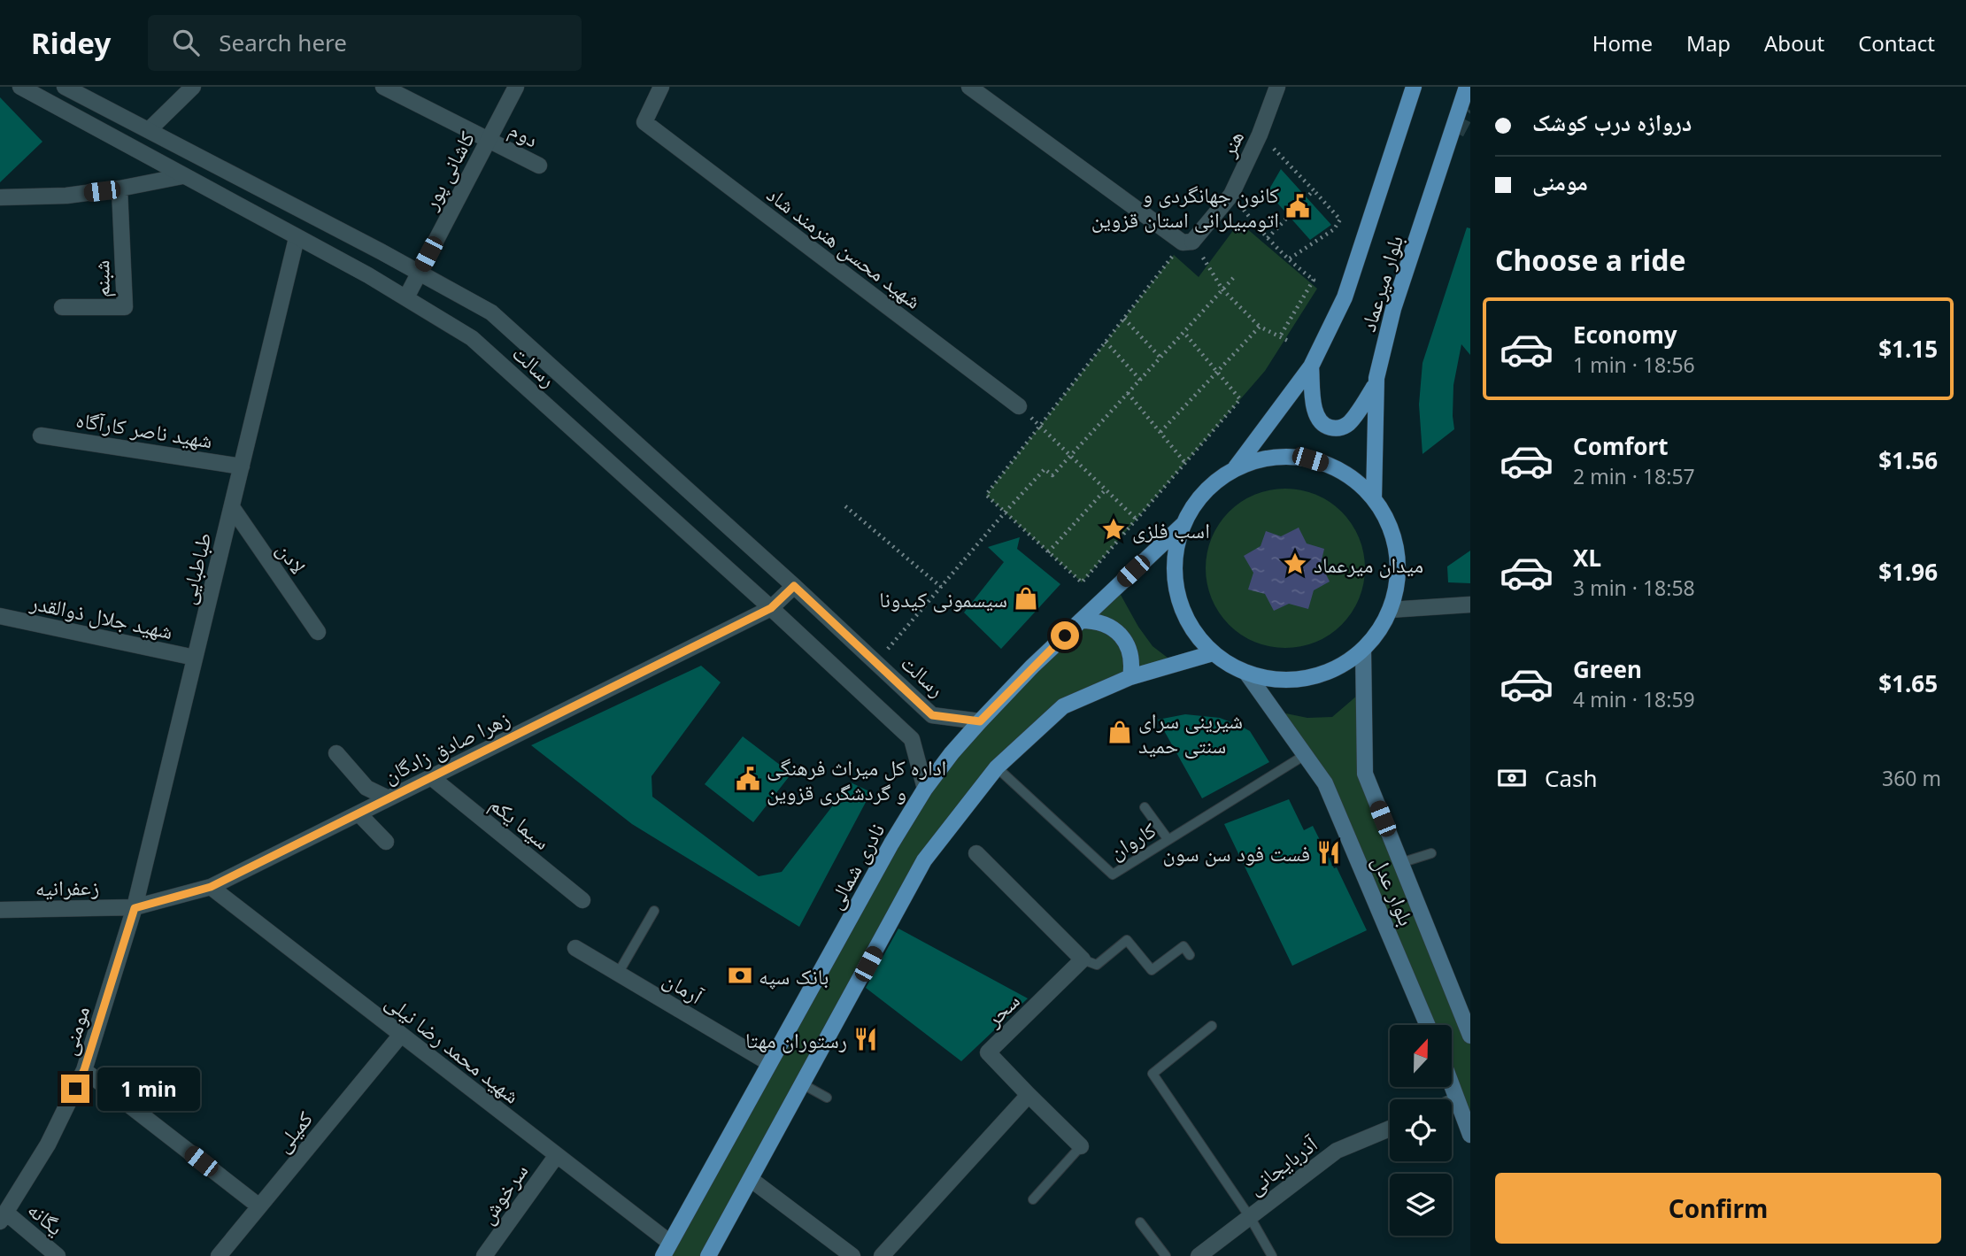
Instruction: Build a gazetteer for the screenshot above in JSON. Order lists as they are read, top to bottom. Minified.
{"streets":{"main road":["بلوار میرعماد","نادری شمالی","بلوار عدل"],"street":["دوم","هنر","کاشانی پور","شهید محسن هنرمند شاد","شبنم","رسالت","شهید ناصر کارآگاه","لادن","طباطبایی","شهید جلال ذوالقدر","زهرا صادق زادگان","سیما یکم","زعفرانیه","آرمان","سحر","مومنی","شهید محمد رضا نیلی","کمیلی","آذربایجانی","سرخوش","یگانه"],"lane":["کاروان"]},"crossings":[["دوم","کاشانی پور"],["کاشانی پور","رسالت"],["رسالت","طباطبایی"],["رسالت","زهرا صادق زادگان"],["رسالت","نادری شمالی"],["شهید ناصر کارآگاه","طباطبایی"],["لادن","طباطبایی"],["طباطبایی","شهید جلال ذوالقدر"],["طباطبایی","زهرا صادق زادگان"],["طباطبایی","زعفرانیه"],["طباطبایی","مومنی"],["زهرا صادق زادگان","سیما یکم"],["زهرا صادق زادگان","زعفرانیه"],["زهرا صادق زادگان","مومنی"],["زهرا صادق زادگان","شهید محمد رضا نیلی"],["کاروان","بلوار عدل"],["نادری شمالی","آرمان"],["نادری شمالی","شهید محمد رضا نیلی"],["زعفرانیه","مومنی"],["مومنی","یگانه"],["شهید محمد رضا نیلی","کمیلی"],["شهید محمد رضا نیلی","سرخوش"]],"places":{"public building":["کانون جهانگردی و اتومبیلرانی استان قزوین","اداره کل میراث فرهنگی و گردشگری قزوین"],"place":["اسب فلزی","میدان میرعماد"],"shop":["سیسمونی کیدونا","شیرینی سرای سنتی حمید"],"restaurant":["فست فود سن سون","رستوران مهتا"],"bank":["بانک سپه"]},"north":"top","page":{"header":"Ridey","search":"Search here","nav":["Home","Map","About","Contact"],"banner":["دروازه درب کوشک","مومنی"],"heading":"Choose a ride","list":[{"name":"Economy","note":"1 min · 18:56","value":"$1.15"},{"name":"Comfort","note":"2 min · 18:57","value":"$1.56"},{"name":"XL","note":"3 min · 18:58","value":"$1.96"},{"name":"Green","note":"4 min · 18:59","value":"$1.65"}],"pay":["Cash","360 m"],"bubble":"1 min","buttons":"Confirm"}}
